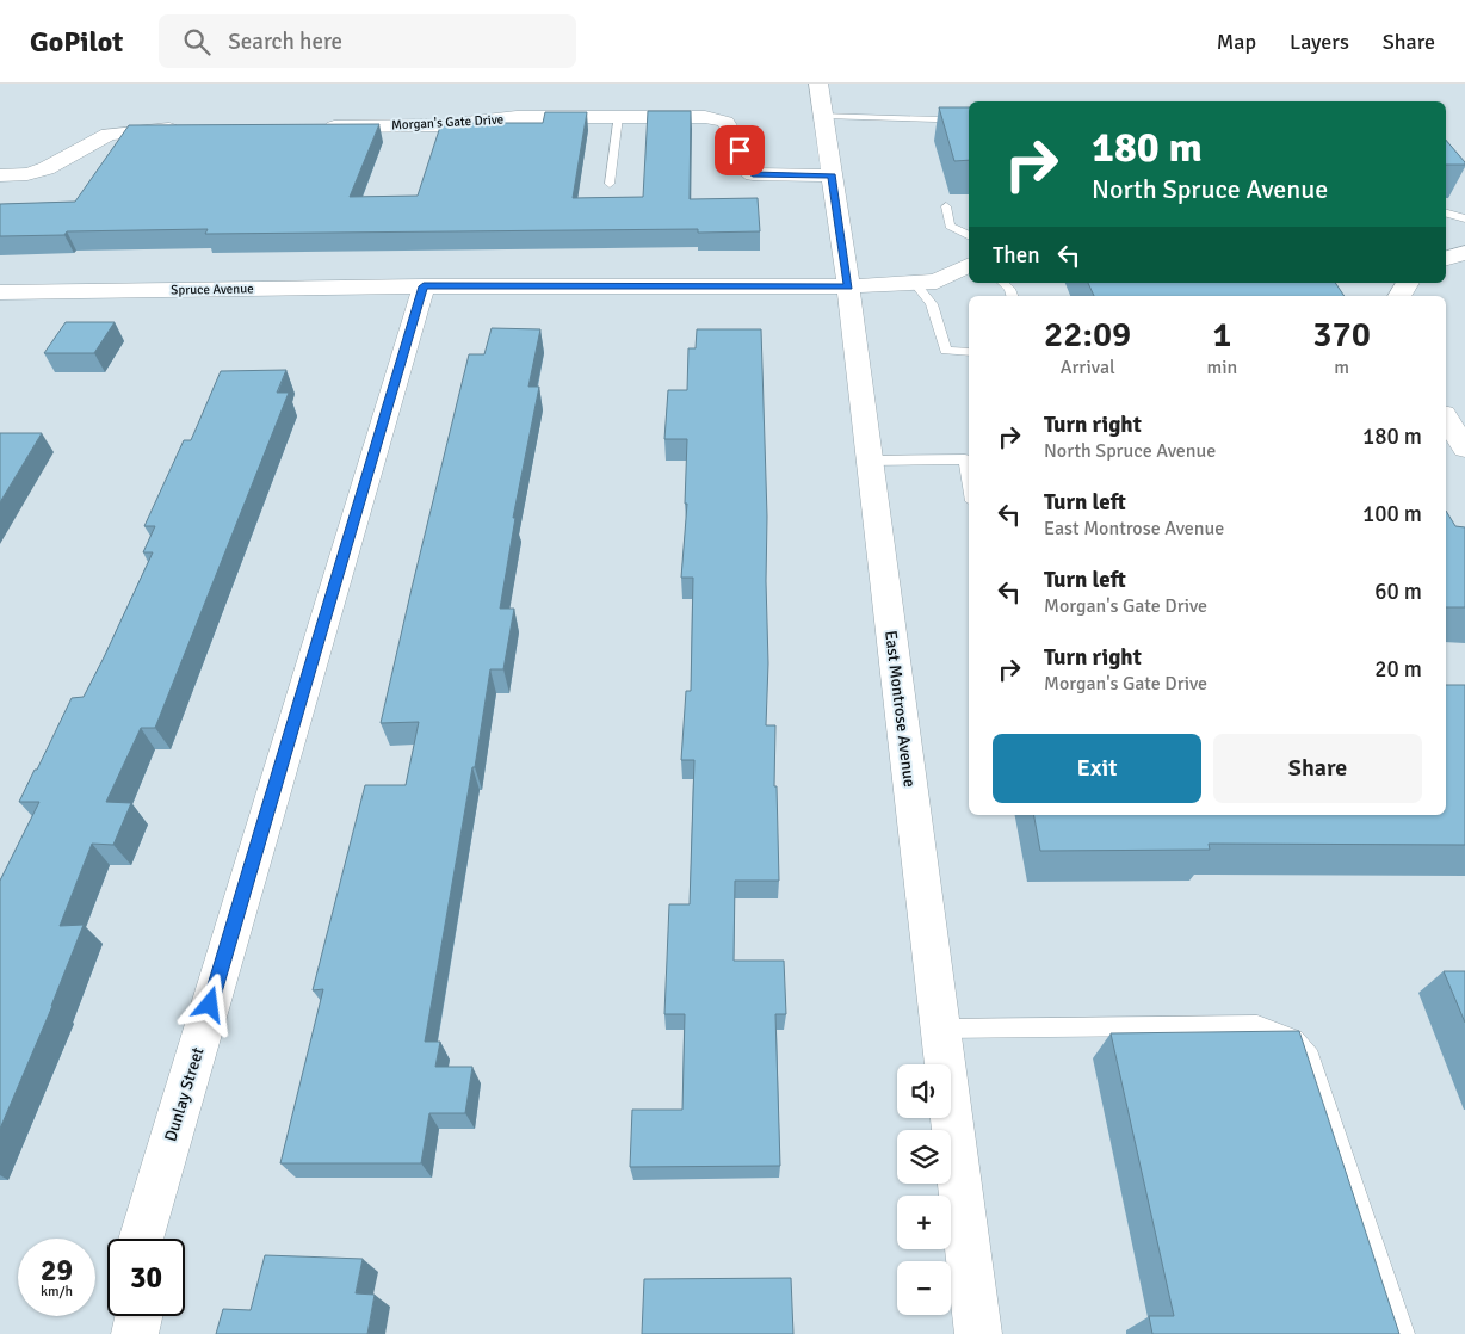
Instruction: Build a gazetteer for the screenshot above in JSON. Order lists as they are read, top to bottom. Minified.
{"streets":{"street":["Morgan's Gate Drive","Spruce Avenue","East Montrose Avenue","Dunlay Street"]},"crossings":[["Morgan's Gate Drive","East Montrose Avenue"],["Spruce Avenue","East Montrose Avenue"],["Spruce Avenue","Dunlay Street"]],"page":{"header":"GoPilot","search":"Search here","nav":["Map","Layers","Share"],"turn":["180 m","North Spruce Avenue"],"then":"Then","eta":["22:09","Arrival","1","min","370","m"],"list":[{"name":"Turn right","note":"North Spruce Avenue","value":"180 m"},{"name":"Turn left","note":"East Montrose Avenue","value":"100 m"},{"name":"Turn left","note":"Morgan's Gate Drive","value":"60 m"},{"name":"Turn right","note":"Morgan's Gate Drive","value":"20 m"}],"buttons":["Exit","Share"],"map_buttons":["+","−"],"speed":"29 km/h","limit":"30"}}
